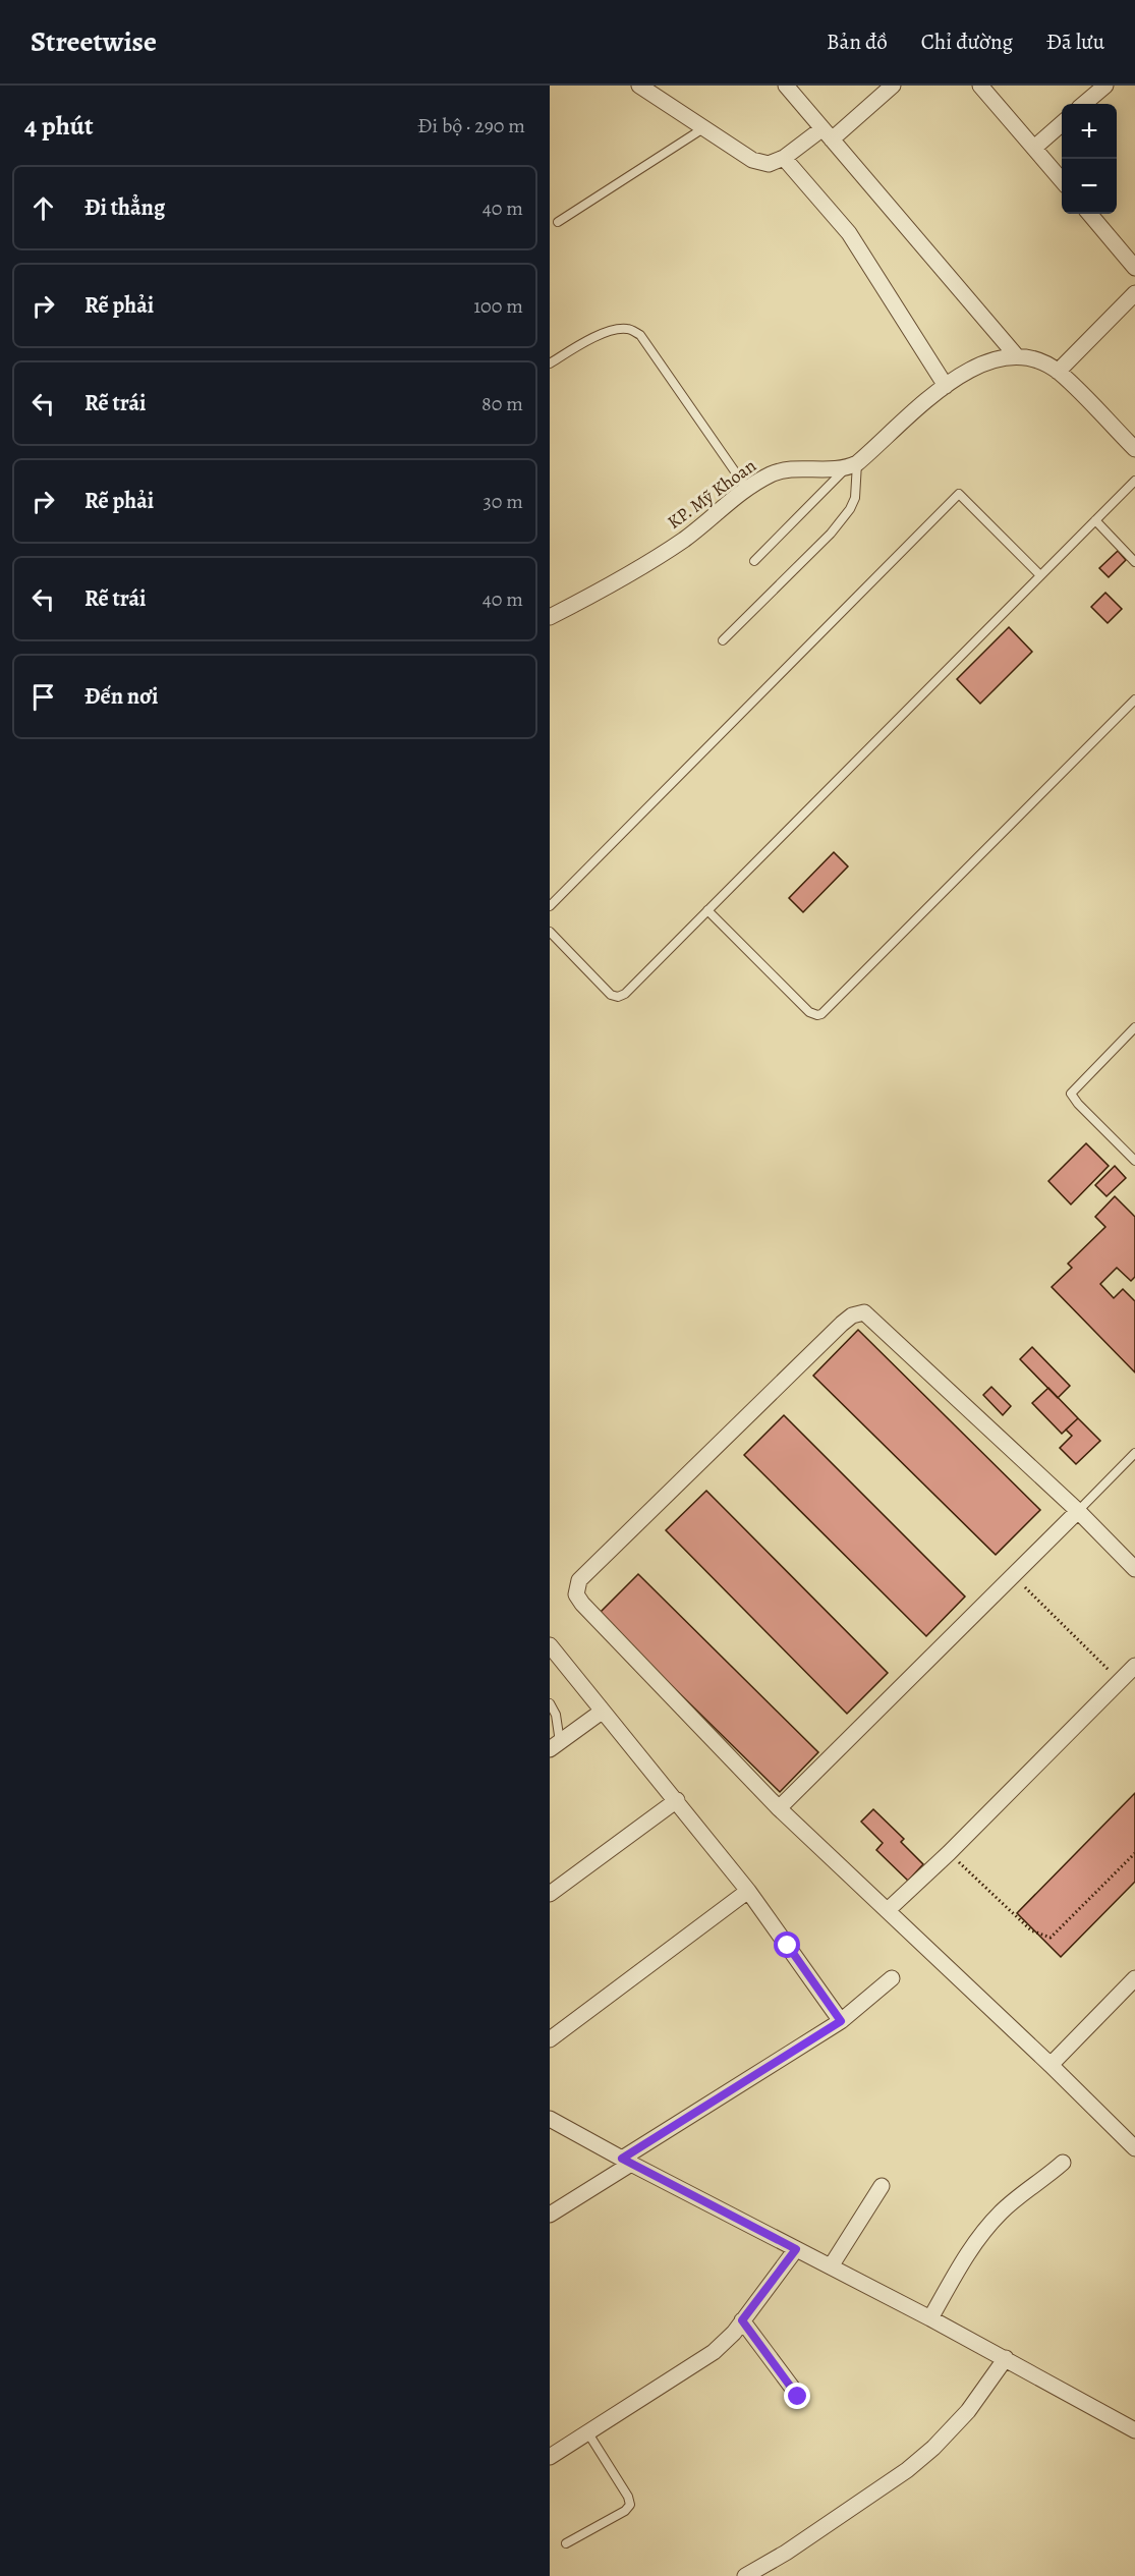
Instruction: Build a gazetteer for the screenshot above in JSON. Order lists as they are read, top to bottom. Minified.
{"streets":{"street":["KP. Mỹ Khoan"]},"page":{"header":"Streetwise","nav":["Bản đồ","Chỉ đường","Đã lưu"],"heading":["4 phút","Đi bộ · 290 m"],"map_buttons":["+","−"],"list":[["Đi thẳng","40 m"],["Rẽ phải","100 m"],["Rẽ trái","80 m"],["Rẽ phải","30 m"],["Rẽ trái","40 m"],"Đến nơi"]}}
